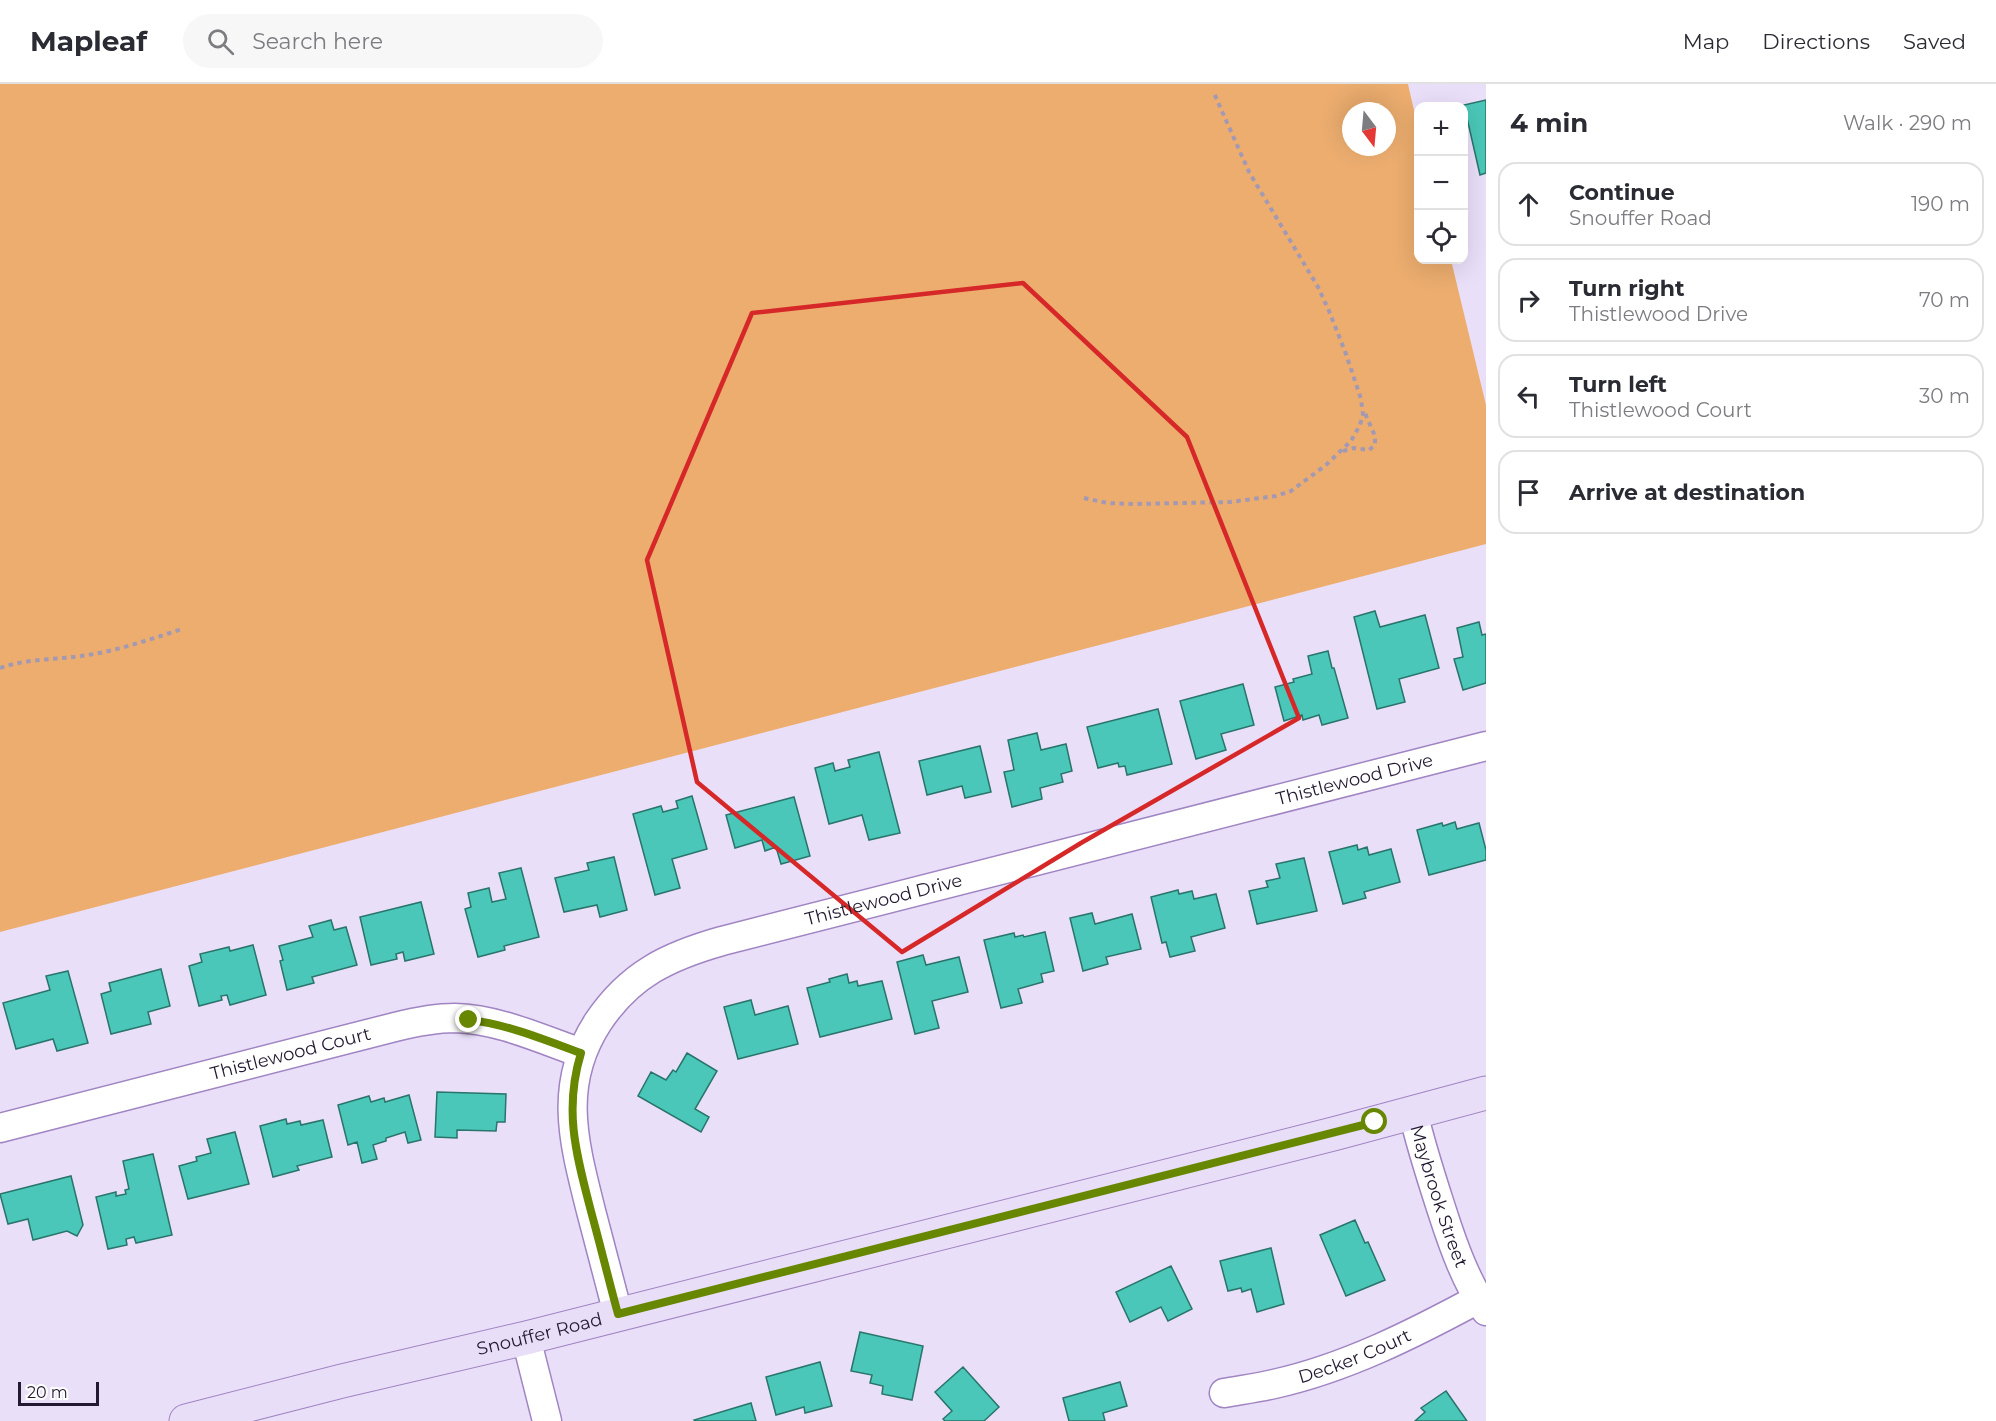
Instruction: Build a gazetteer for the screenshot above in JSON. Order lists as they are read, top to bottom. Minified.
{"streets":{"main road":["Snouffer Road"],"street":["Thistlewood Drive","Thistlewood Court","Maybrook Street","Decker Court"]},"crossings":[["Thistlewood Drive","Thistlewood Court"],["Thistlewood Drive","Snouffer Road"],["Maybrook Street","Snouffer Road"],["Maybrook Street","Decker Court"]],"scale_bar":"20 m","north":"bottom","page":{"header":"Mapleaf","search":"Search here","nav":["Map","Directions","Saved"],"heading":["4 min","Walk · 290 m"],"map_buttons":["+","−"],"list":[["Continue","Snouffer Road","190 m"],["Turn right","Thistlewood Drive","70 m"],["Turn left","Thistlewood Court","30 m"],"Arrive at destination"],"scale":"20 m"}}
